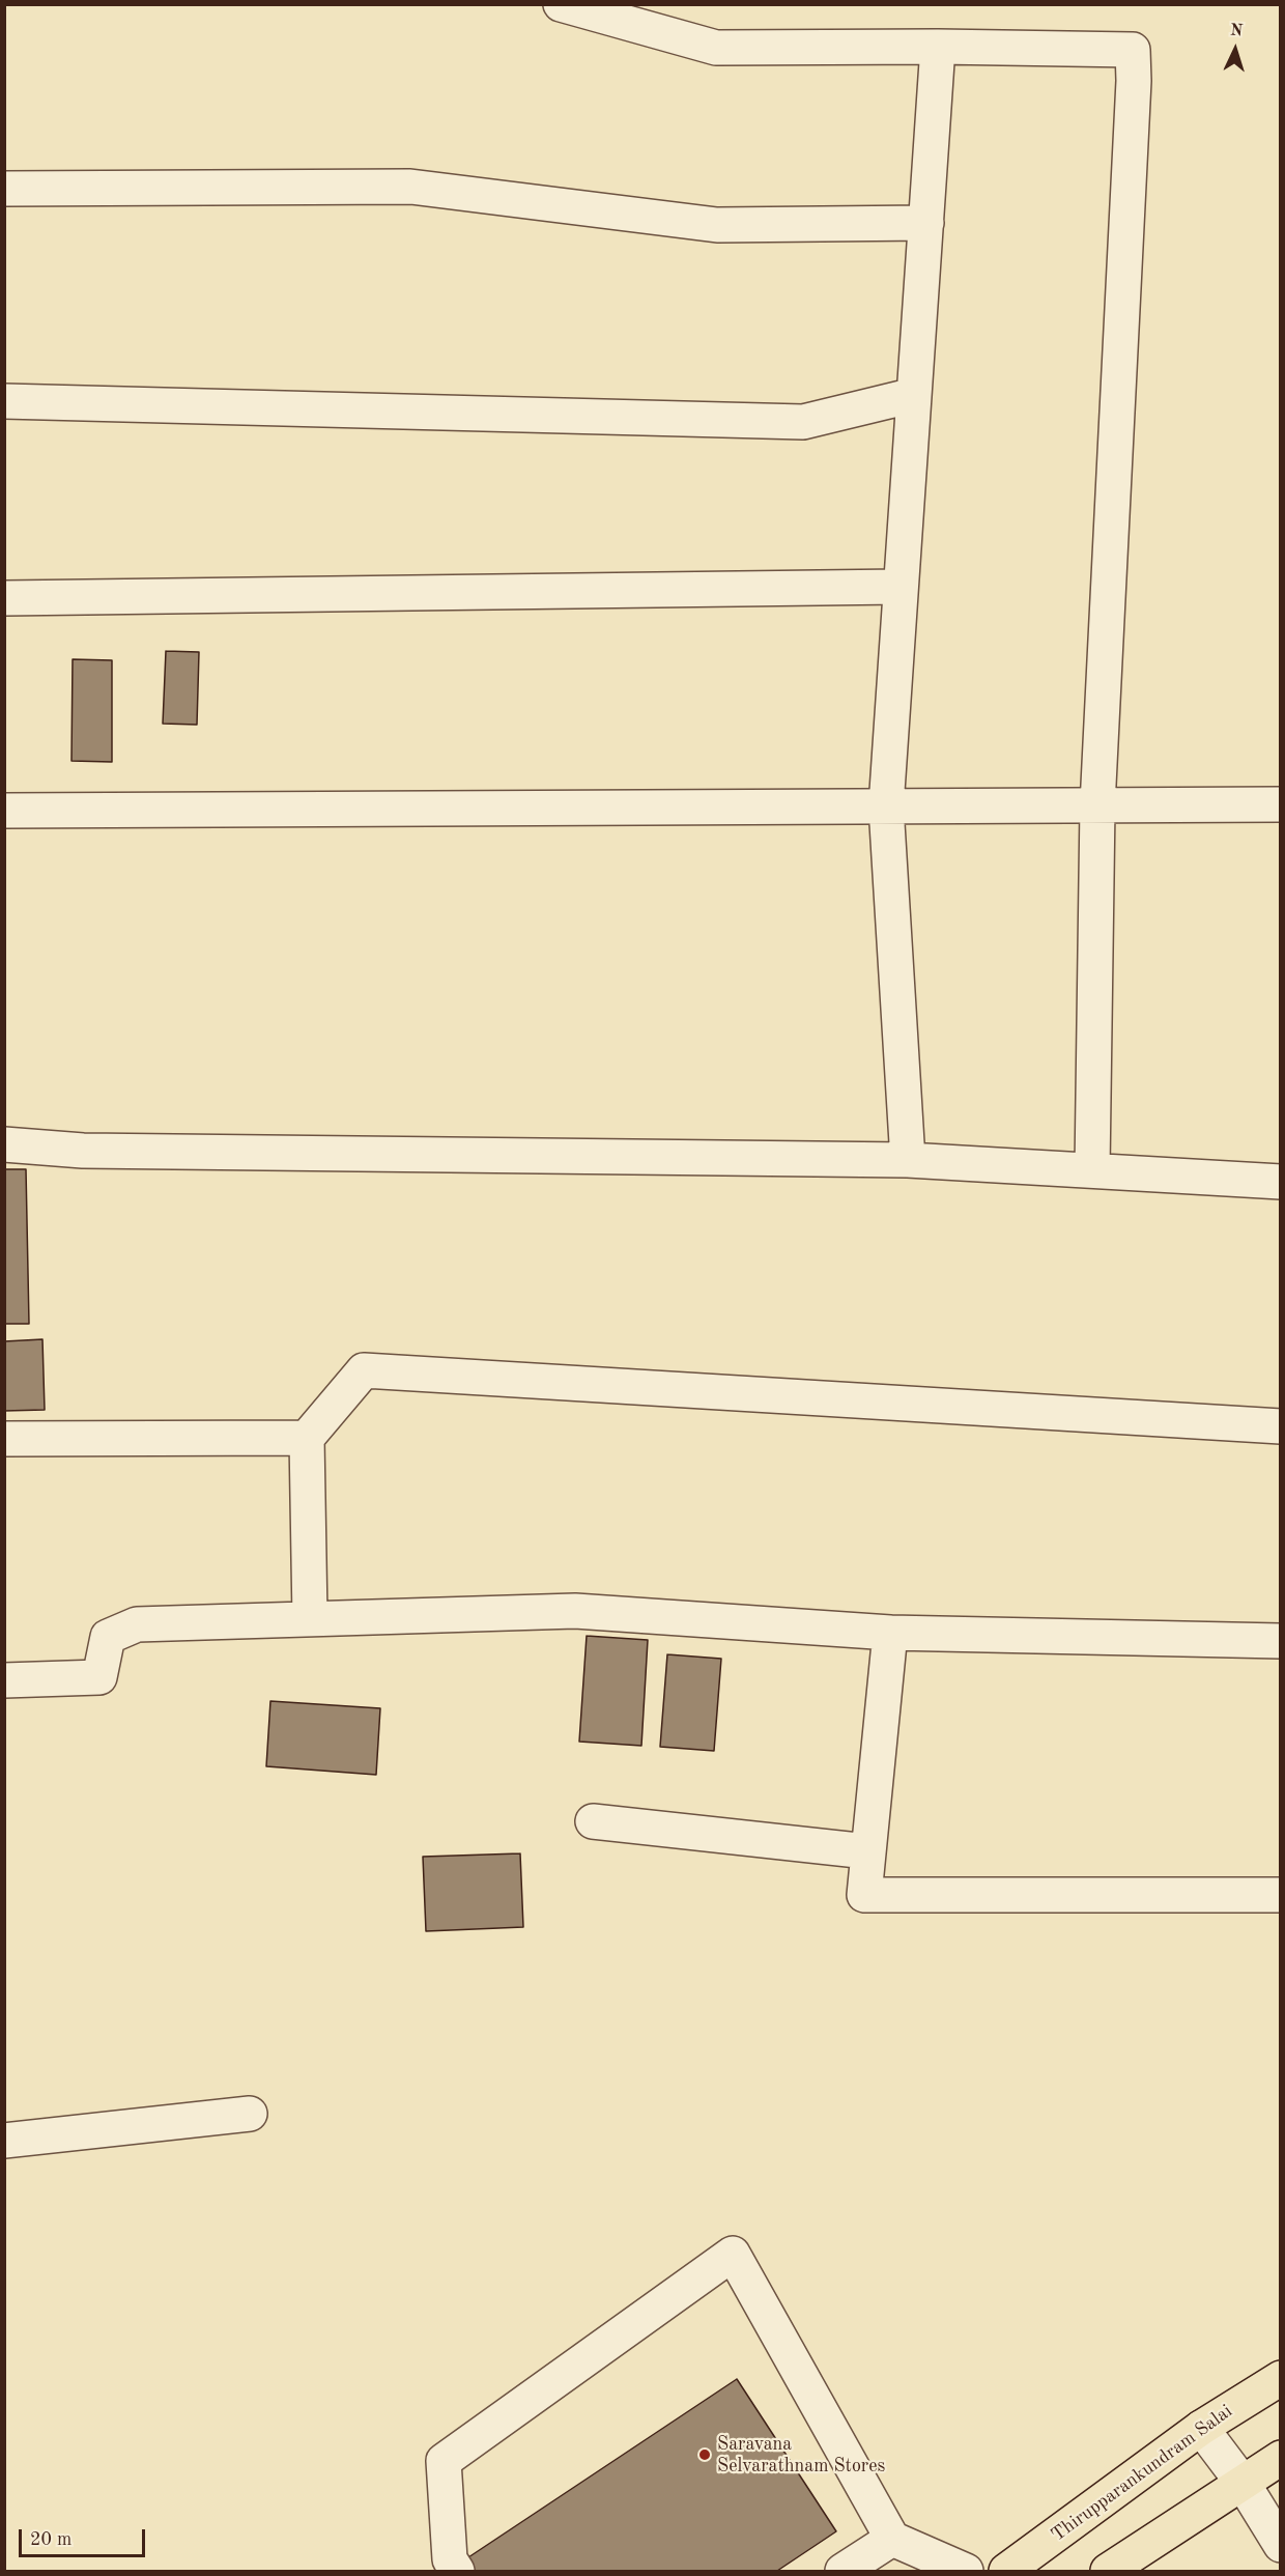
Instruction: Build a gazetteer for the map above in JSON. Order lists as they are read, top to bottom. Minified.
{"streets":{"main road":["Thirupparankundram Salai"]},"places":["Saravana Selvarathnam Stores"],"scale_bar":"20 m","north":"top"}
